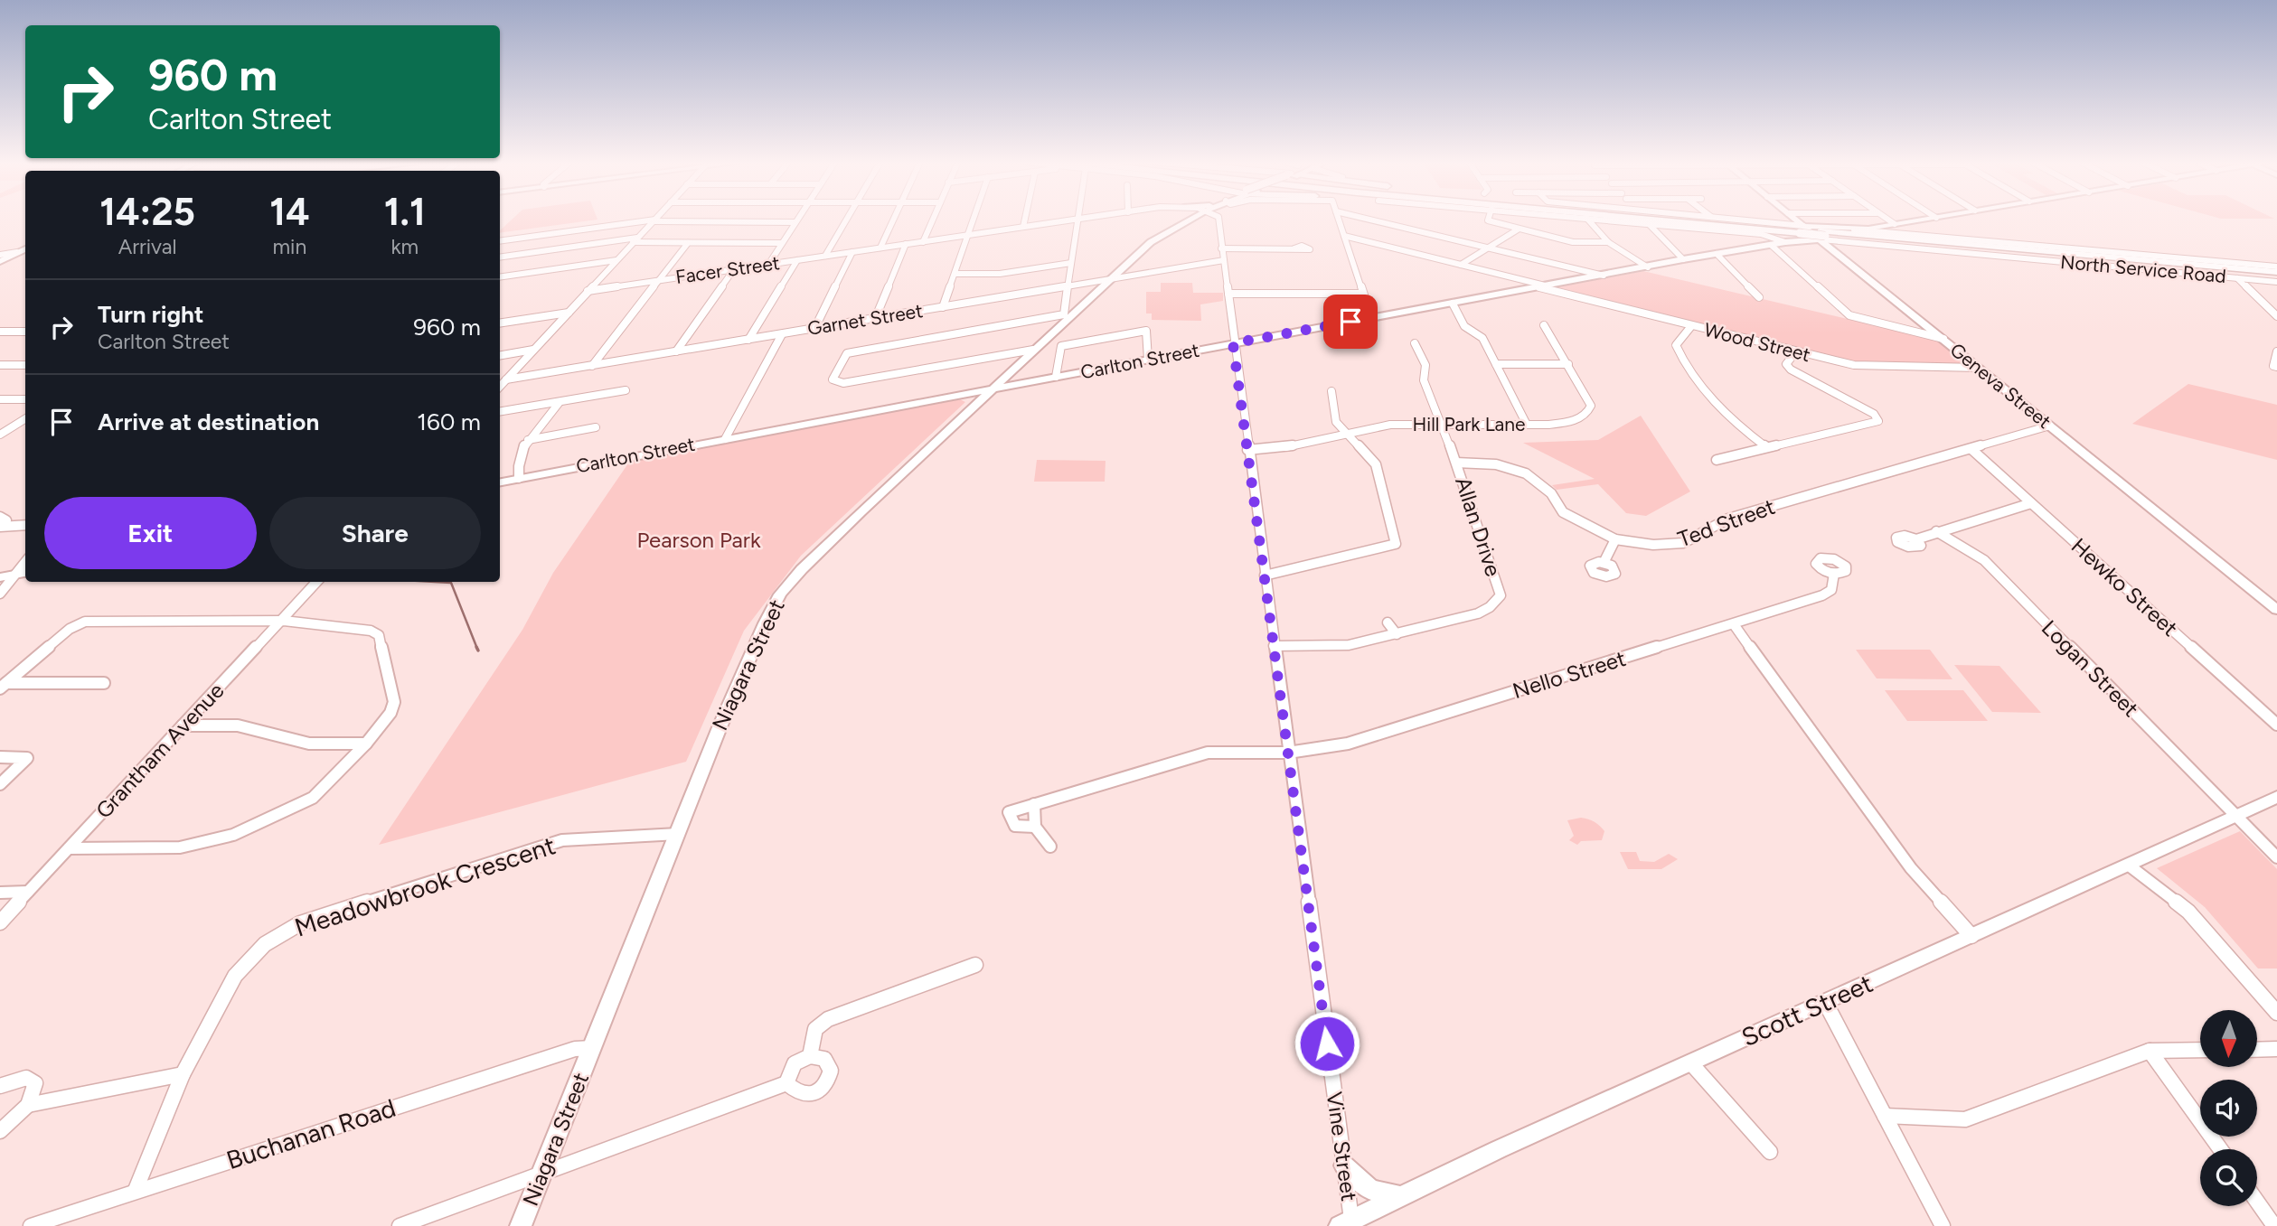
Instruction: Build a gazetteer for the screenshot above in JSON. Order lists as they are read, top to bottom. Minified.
{"streets":{"main road":["Carlton Street","Geneva Street","Niagara Street","Scott Street"],"street":["North Service Road","Facer Street","Garnet Street","Wood Street","Hill Park Lane","Ted Street","Allan Drive","Hewko Street","Logan Street","Nello Street","Grantham Avenue","Meadowbrook Crescent","Buchanan Road","Vine Street"]},"crossings":[["North Service Road","Carlton Street"],["North Service Road","Geneva Street"],["Garnet Street","Niagara Street"],["Garnet Street","Vine Street"],["Wood Street","Carlton Street"],["Wood Street","Geneva Street"],["Carlton Street","Geneva Street"],["Carlton Street","Niagara Street"],["Carlton Street","Vine Street"],["Geneva Street","Ted Street"],["Hill Park Lane","Allan Drive"],["Hill Park Lane","Vine Street"],["Ted Street","Allan Drive"],["Ted Street","Hewko Street"],["Allan Drive","Vine Street"],["Niagara Street","Meadowbrook Crescent"],["Niagara Street","Buchanan Road"],["Logan Street","Scott Street"],["Nello Street","Vine Street"],["Meadowbrook Crescent","Buchanan Road"],["Scott Street","Vine Street"]],"parks":["Pearson Park"],"north":"bottom","page":{"turn":["960 m","Carlton Street"],"eta":["14:25","Arrival","14","min","1.1","km"],"list":[{"name":"Turn right","note":"Carlton Street","value":"960 m"},{"name":"Arrive at destination","value":"160 m"}],"buttons":["Exit","Share"]}}
